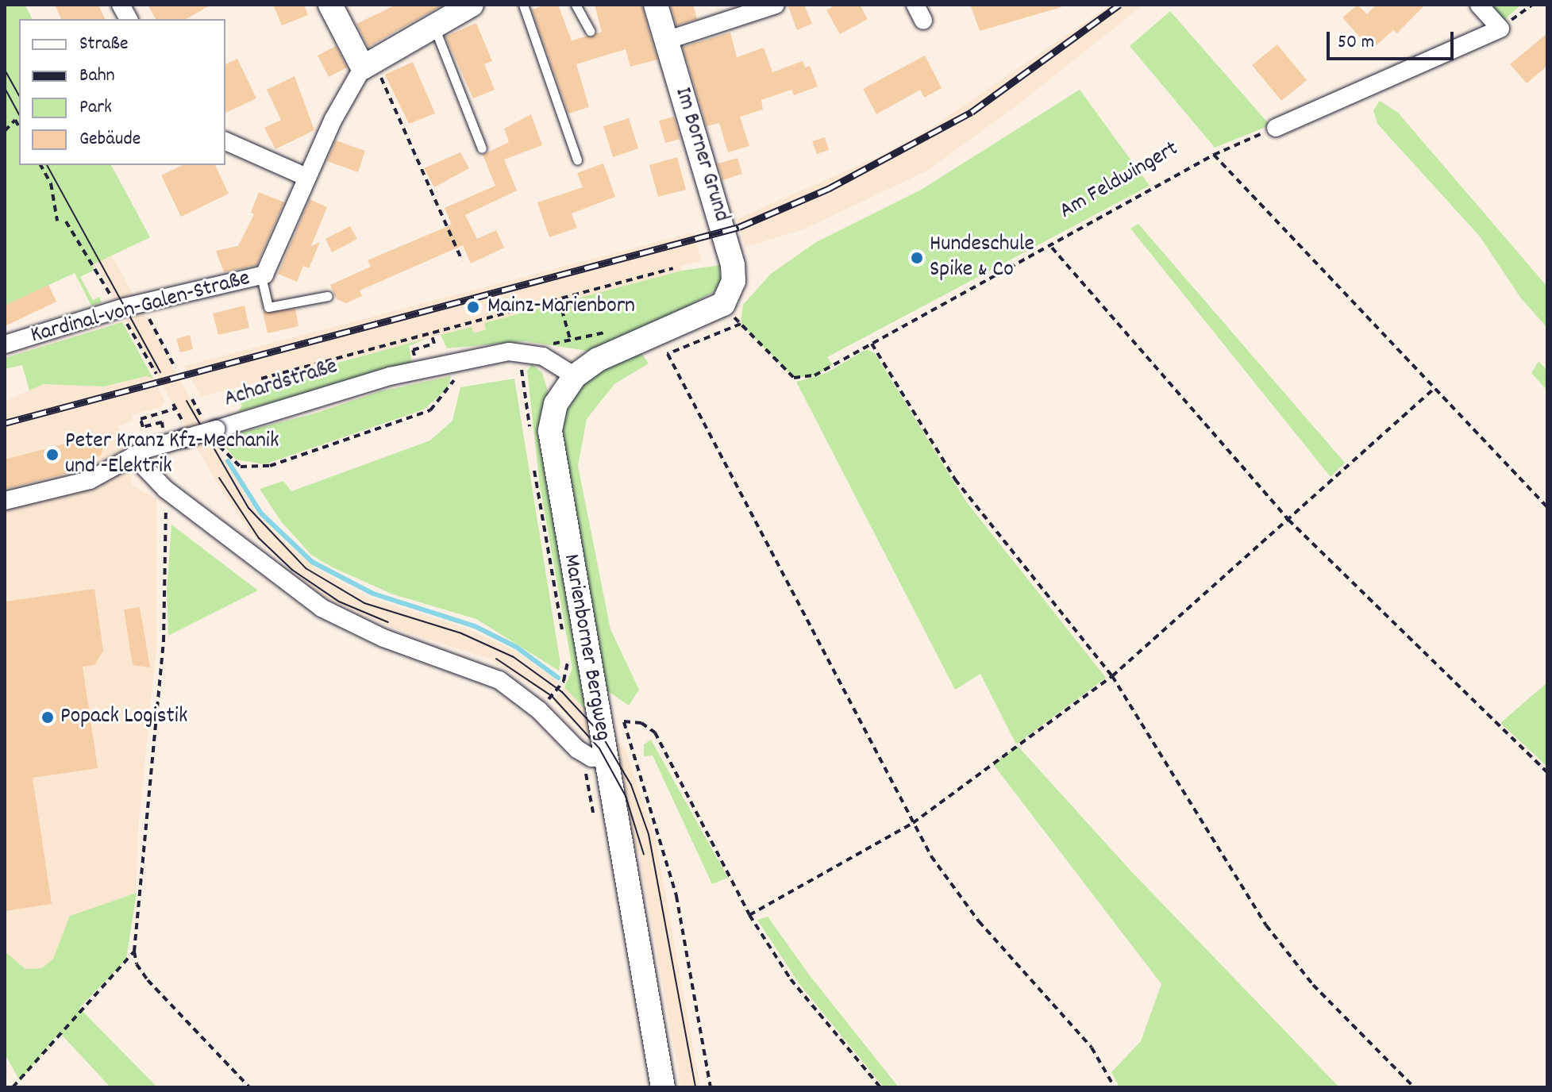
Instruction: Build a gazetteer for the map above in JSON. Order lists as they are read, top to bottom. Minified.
{"streets":{"street":["Im Borner Grund","Kardinal-von-Galen-Straße","Achardstraße","Marienborner Bergweg"],"path":["Am Feldwingert"]},"crossings":[["Im Borner Grund","Am Feldwingert"],["Im Borner Grund","Marienborner Bergweg"],["Am Feldwingert","Marienborner Bergweg"],["Achardstraße","Marienborner Bergweg"]],"places":["Hundeschule Spike & Co","Mainz-Marienborn","Peter Kranz Kfz-Mechanik und -Elektrik","Popack Logistik"],"legend":["Straße","Bahn","Park","Gebäude"],"scale_bar":"50 m"}
